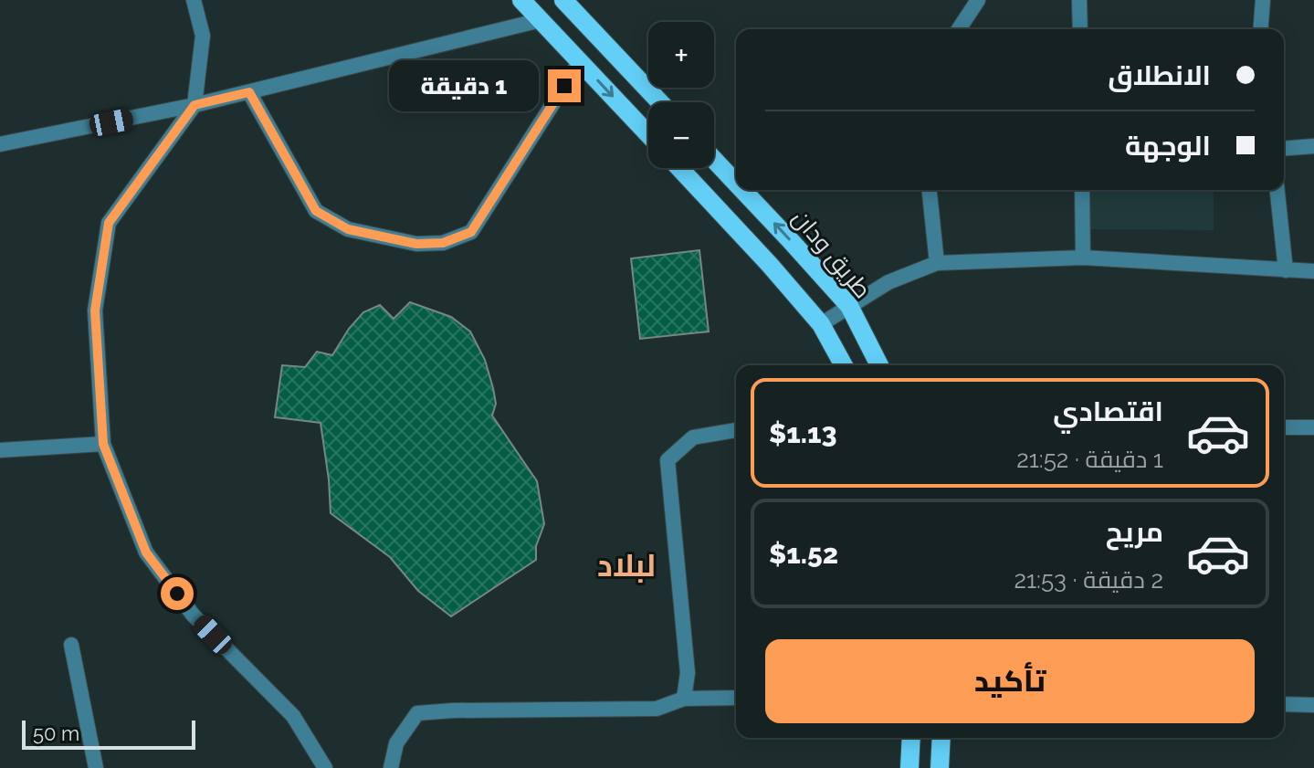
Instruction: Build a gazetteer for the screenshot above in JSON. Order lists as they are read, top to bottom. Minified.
{"streets":{"main road":["طريق ودان"]},"districts":["لبلاد"],"scale_bar":"50 m","page":{"map_buttons":["+","−"],"banner":["الانطلاق","الوجهة"],"bubble":"1 دقيقة","list":[{"name":"اقتصادي","note":"1 دقيقة · 21:52","value":"$1.13"},{"name":"مريح","note":"2 دقيقة · 21:53","value":"$1.52"}],"buttons":"تأكيد","scale":"50 m"}}
